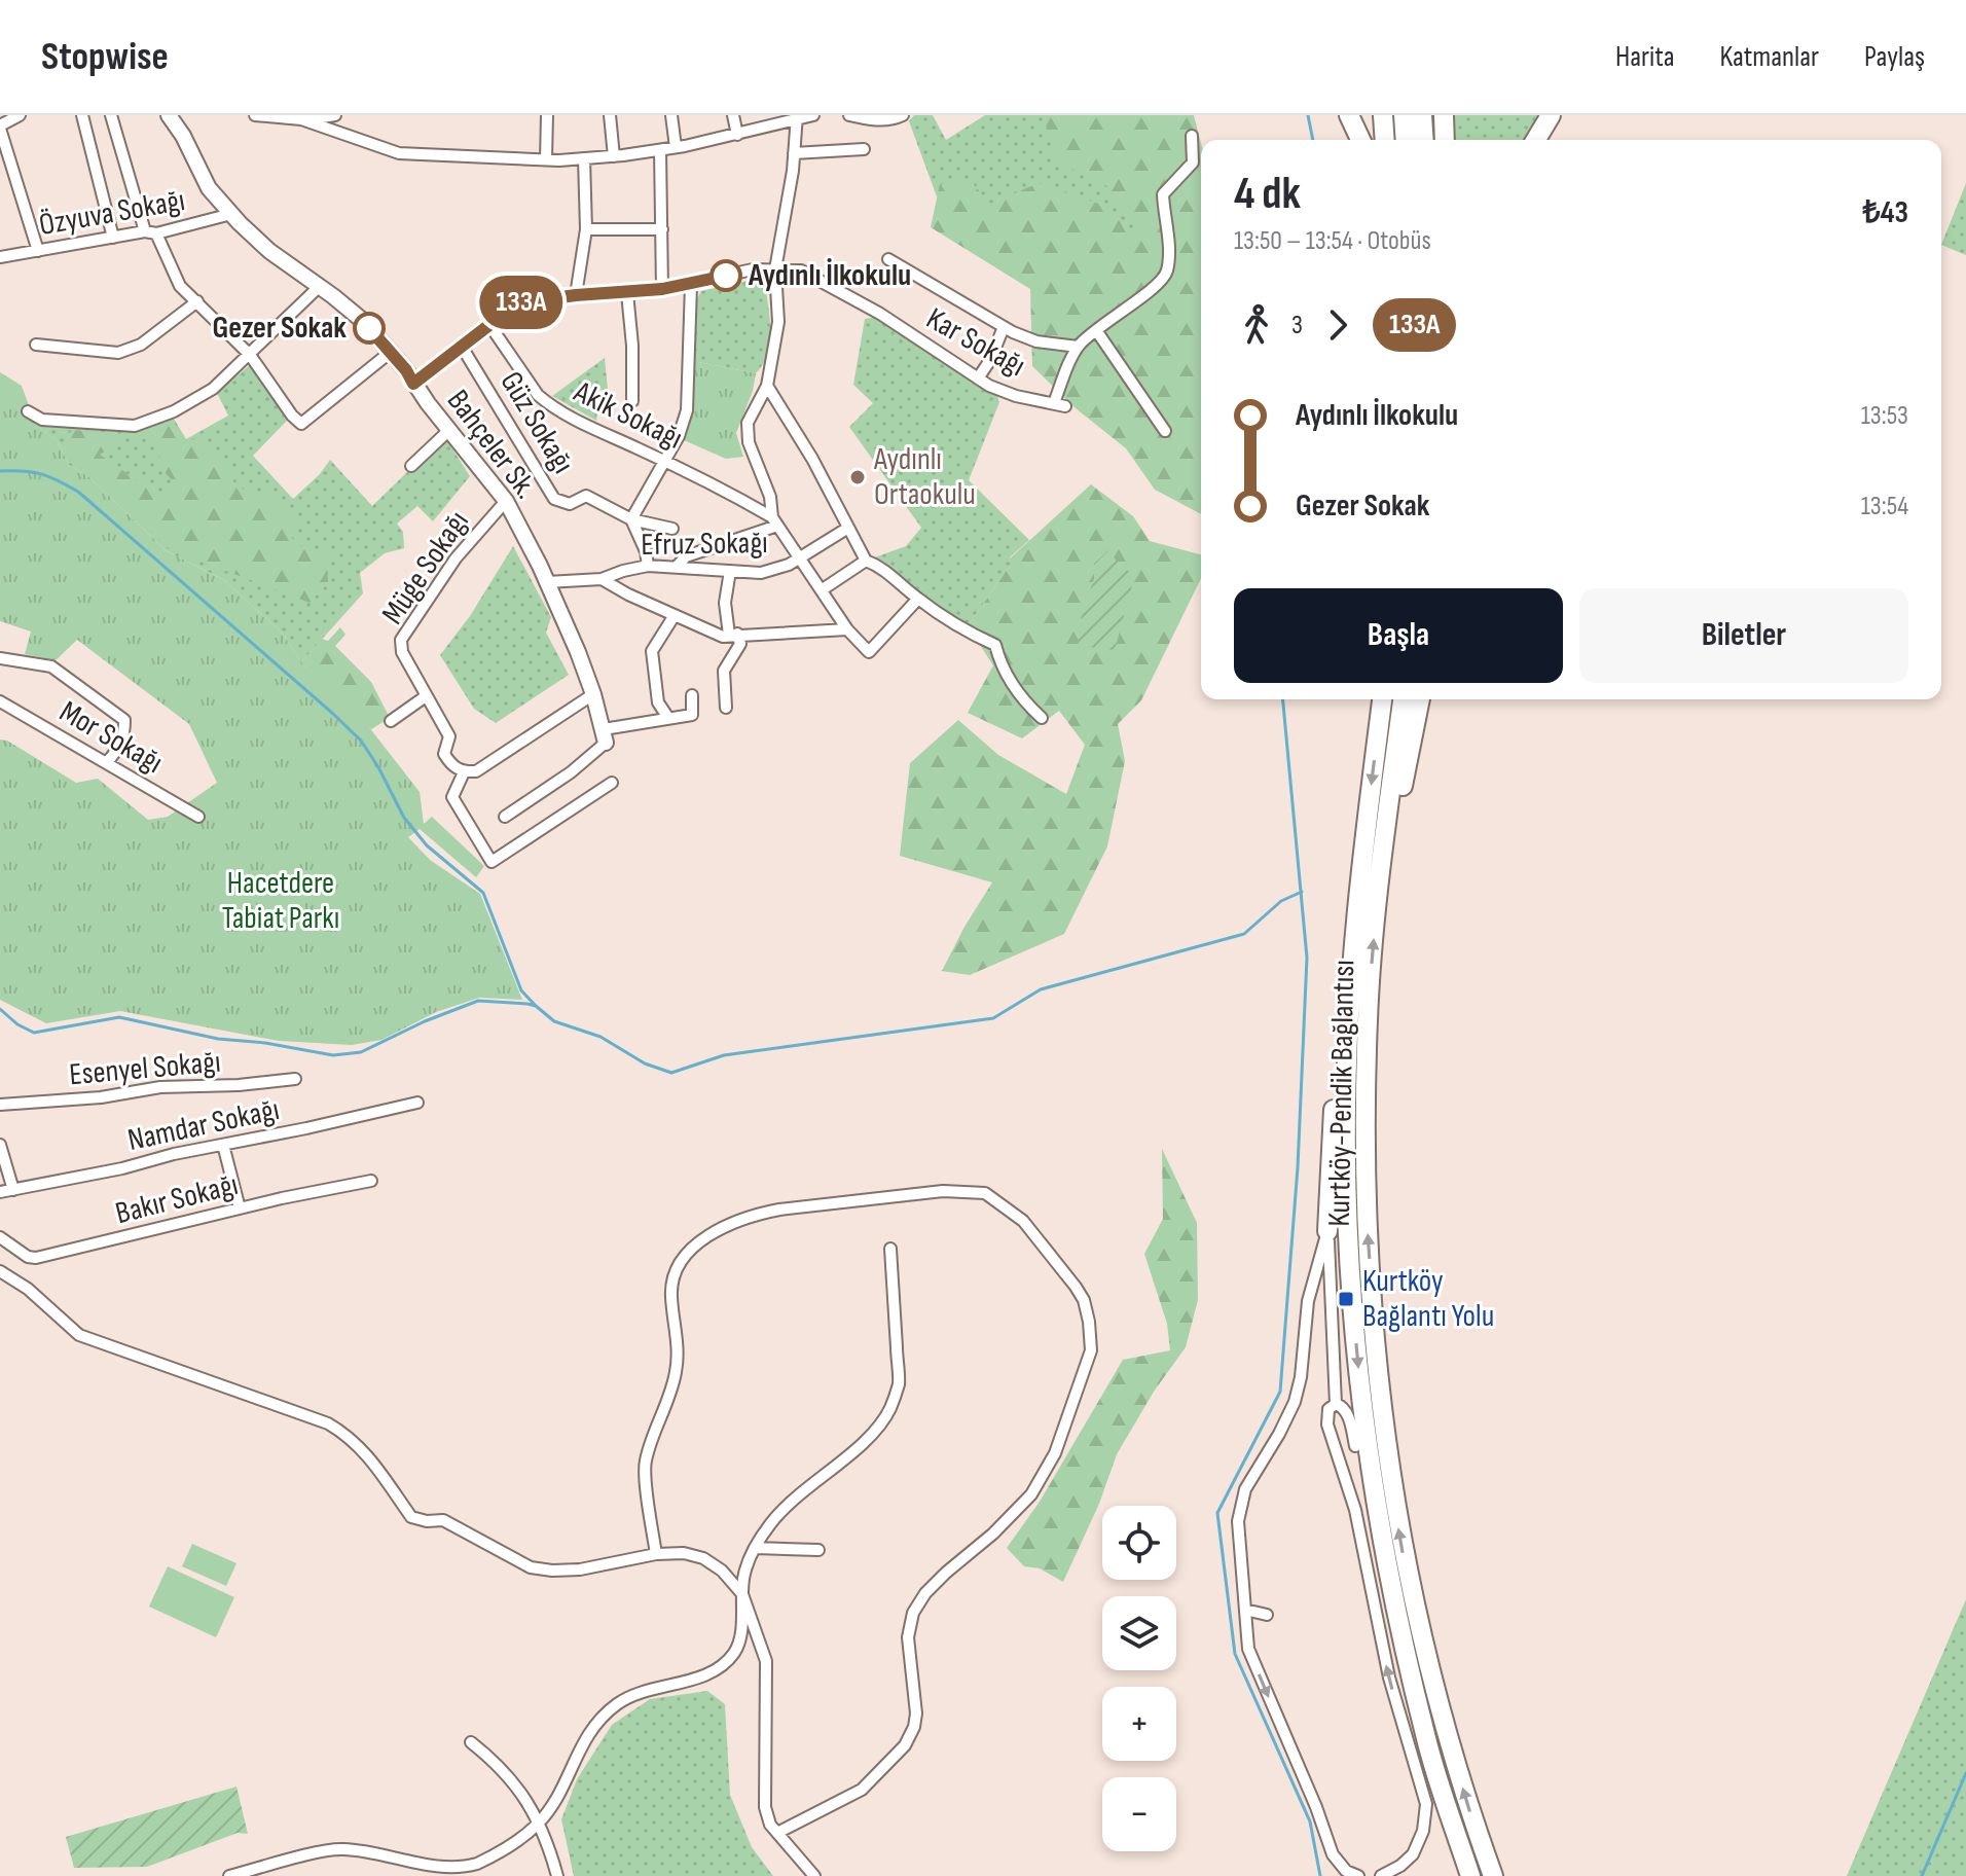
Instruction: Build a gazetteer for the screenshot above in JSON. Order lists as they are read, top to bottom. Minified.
{"streets":{"highway":["Kurtköy-Pendik Bağlantısı"],"street":["Özyuva Sokağı","Kar Sokağı","Akik Sokağı","Güz Sokağı","Bahçeler Sk.","Efruz Sokağı","Müge Sokağı","Mor Sokağı","Esenyel Sokağı","Namdar Sokağı","Bakır Sokağı"]},"crossings":[["Özyuva Sokağı","Bahçeler Sk."],["Kar Sokağı","Akik Sokağı"],["Kar Sokağı","Güz Sokağı"],["Kar Sokağı","Bahçeler Sk."],["Bahçeler Sk.","Efruz Sokağı"],["Bahçeler Sk.","Müge Sokağı"]],"parks":["Hacetdere Tabiat Parkı"],"places":{"other":["Aydınlı İlkokulu","Gezer Sokak","Aydınlı Ortaokulu"],"transit":["Kurtköy Bağlantı Yolu"]},"lines":["bus line 133A"],"page":{"header":"Stopwise","nav":["Harita","Katmanlar","Paylaş"],"on_map":"133A","heading":["4 dk","13:50 – 13:54 · Otobüs","₺43"],"legs":["3","133A"],"list":[{"name":"Aydınlı İlkokulu","value":"13:53"},{"name":"Gezer Sokak","value":"13:54"}],"buttons":["Başla","Biletler"],"map_buttons":["+","−"]}}
